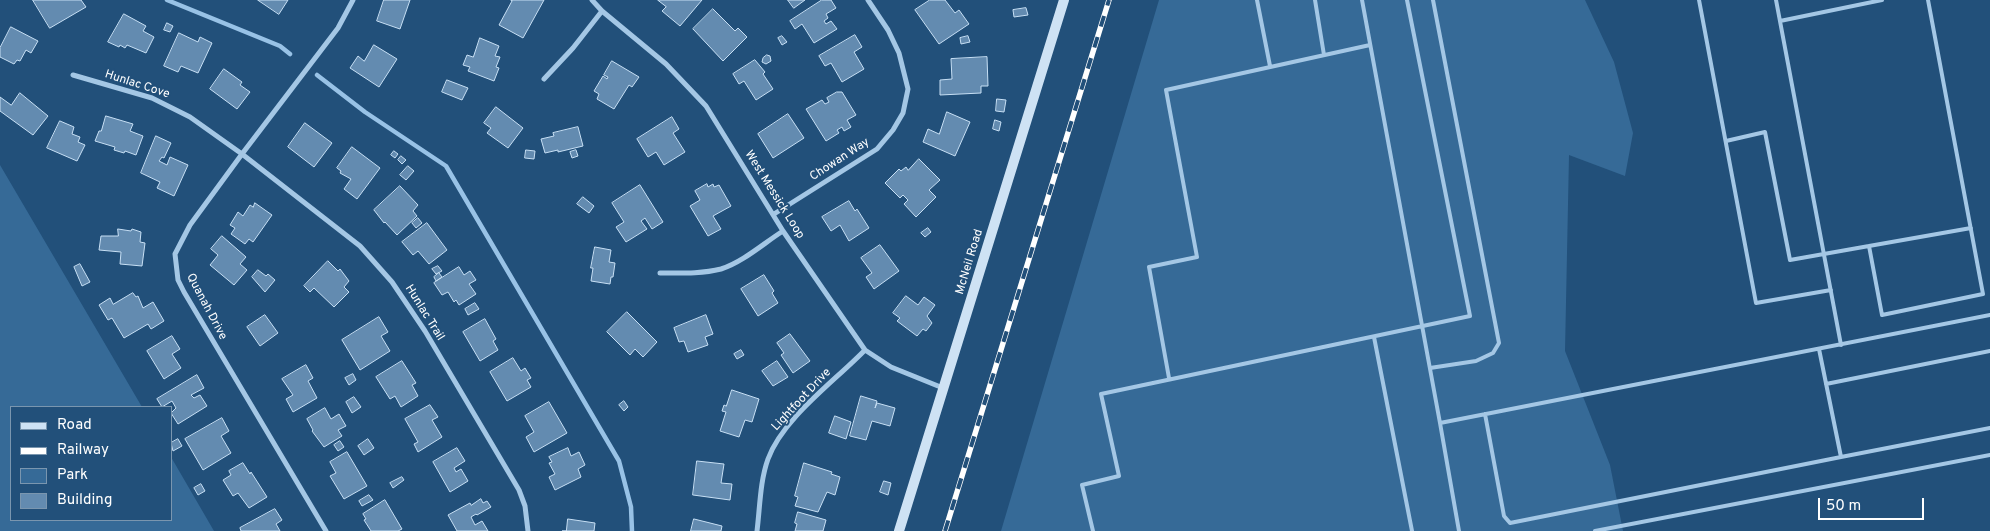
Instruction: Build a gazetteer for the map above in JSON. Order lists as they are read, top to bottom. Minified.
{"streets":{"main road":["McNeil Road"],"street":["Hunlac Cove","Chowan Way","West Messick Loop","Quanah Drive","Hunlac Trail","Lightfoot Drive"]},"crossings":[["Hunlac Cove","Quanah Drive"],["Hunlac Cove","Hunlac Trail"],["Chowan Way","West Messick Loop"],["West Messick Loop","McNeil Road"],["West Messick Loop","Lightfoot Drive"],["Quanah Drive","Hunlac Trail"]],"legend":["Road","Railway","Park","Building"],"scale_bar":"50 m"}
